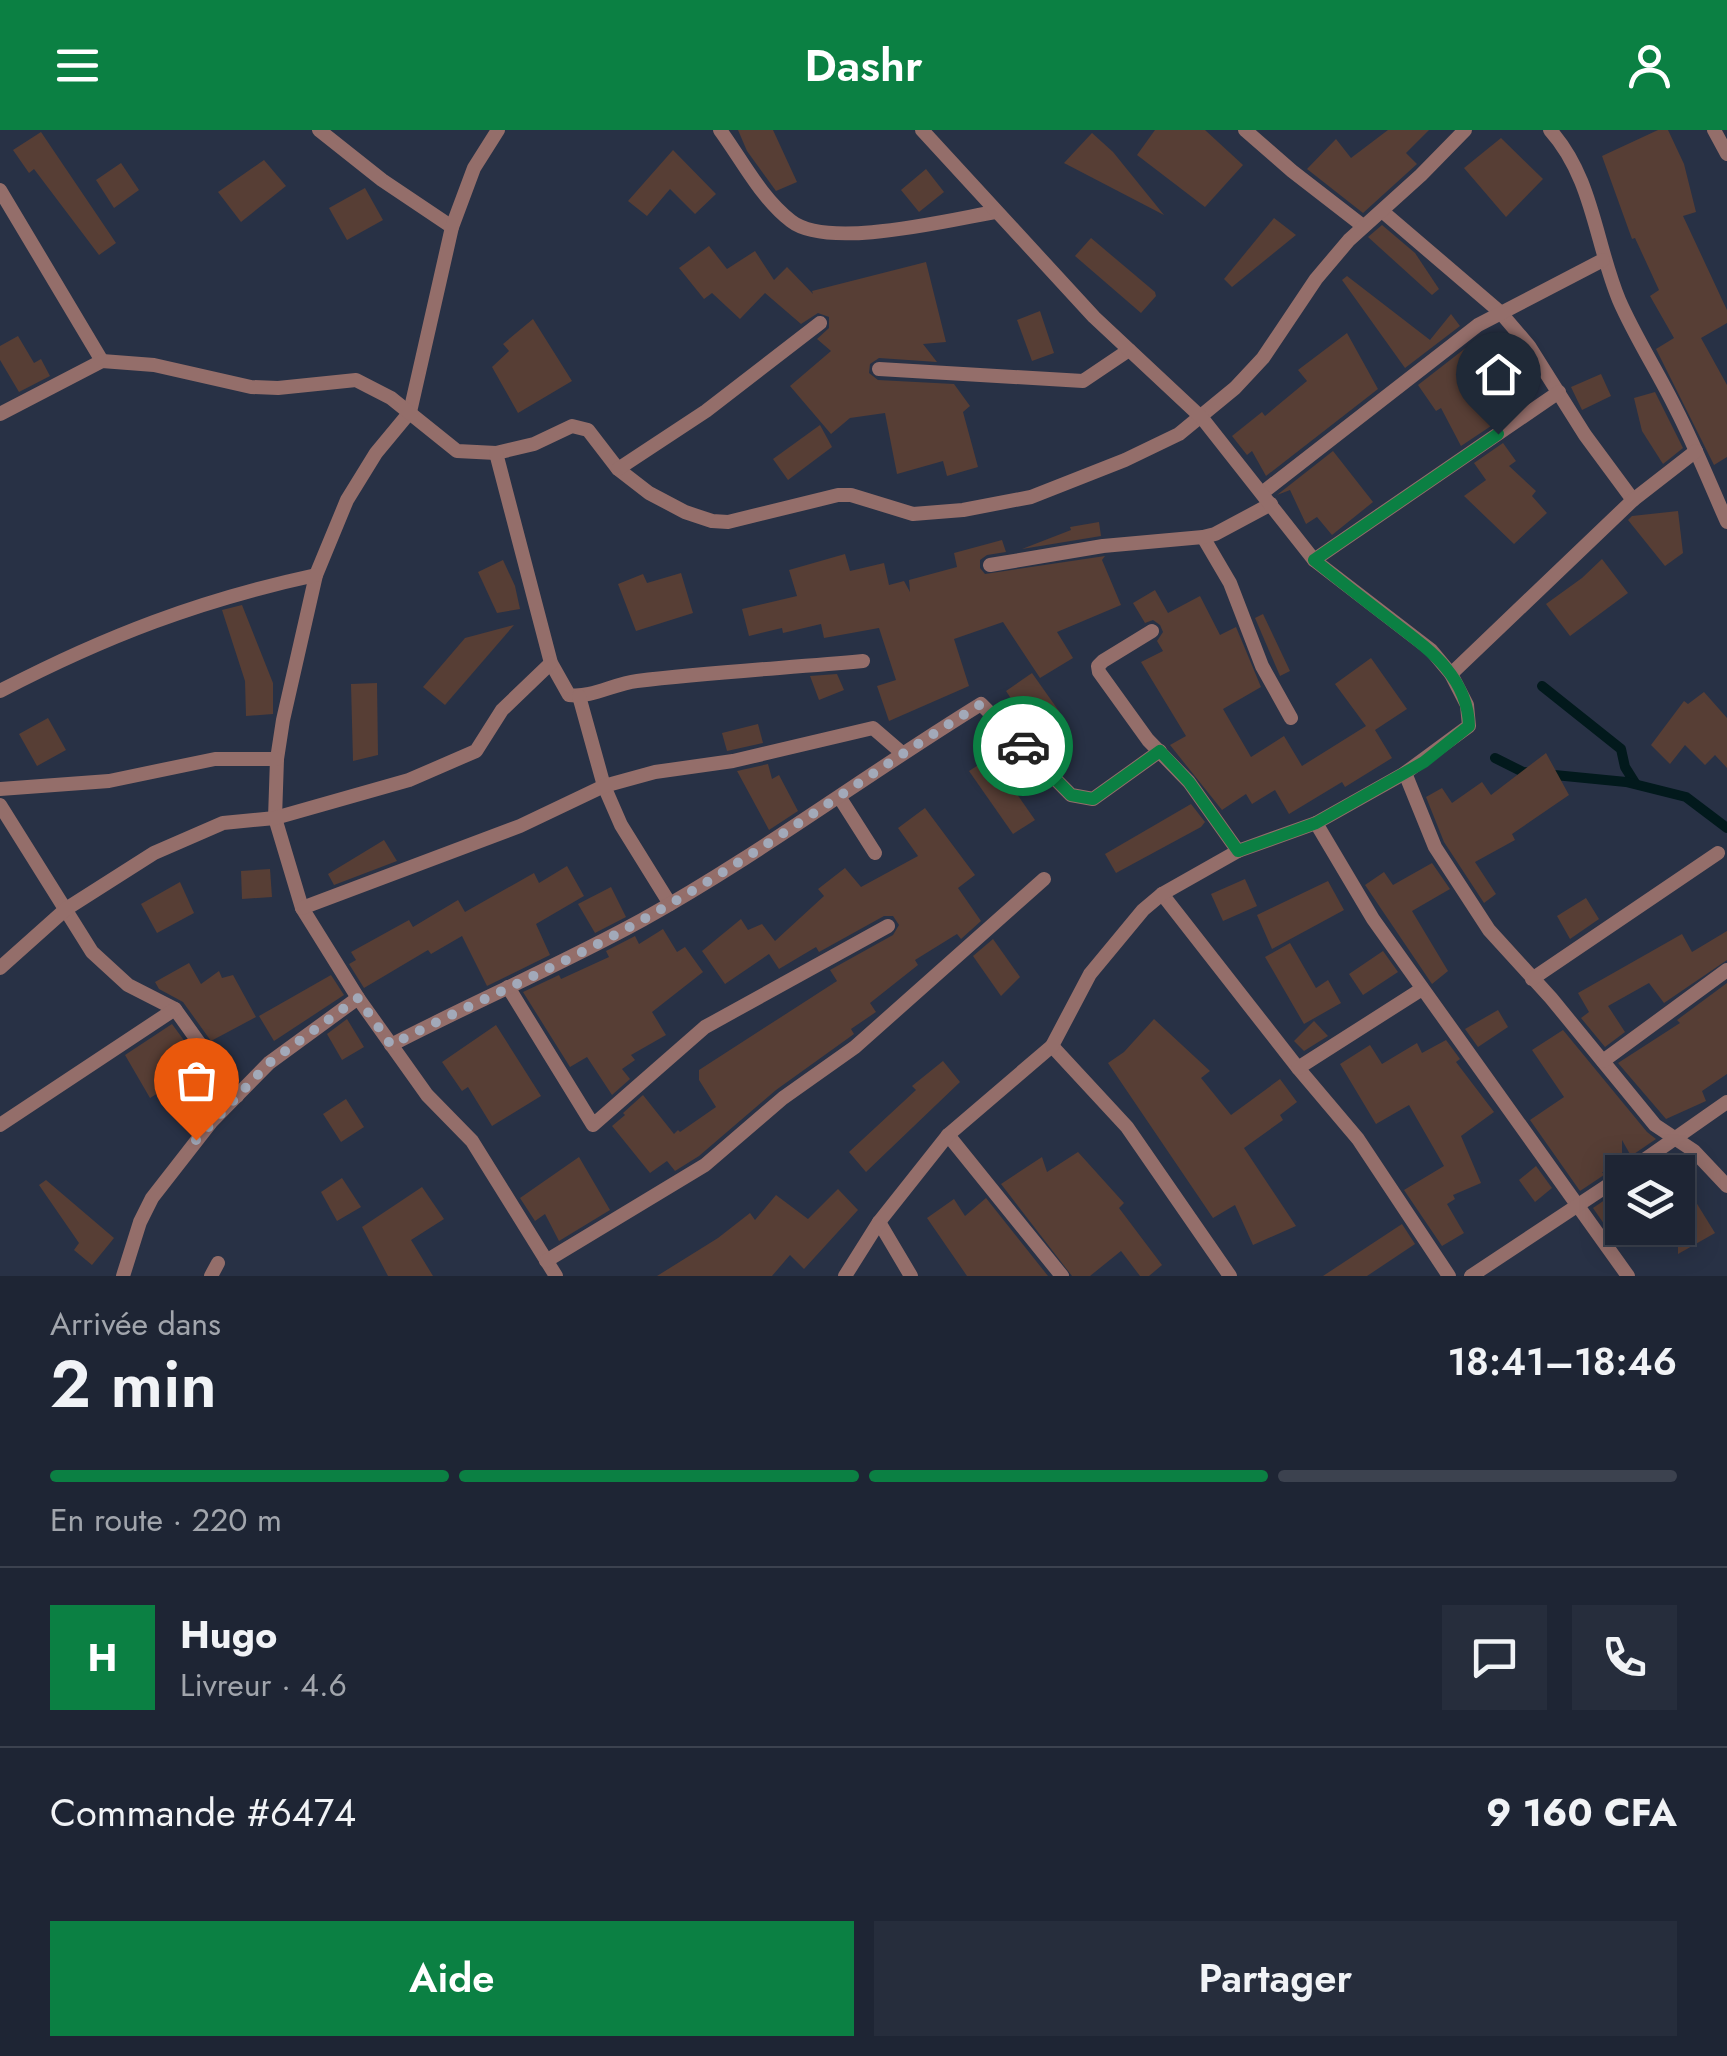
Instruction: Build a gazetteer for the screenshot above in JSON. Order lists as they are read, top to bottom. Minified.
{"page":{"header":"Dashr","heading":["2 min","Arrivée dans","18:41–18:46"],"panel":["Hugo","Livreur · 4.6","Commande #6474","9 160 CFA"],"bar":"En route · 220 m","round":"H","buttons":["Aide","Partager"]}}
